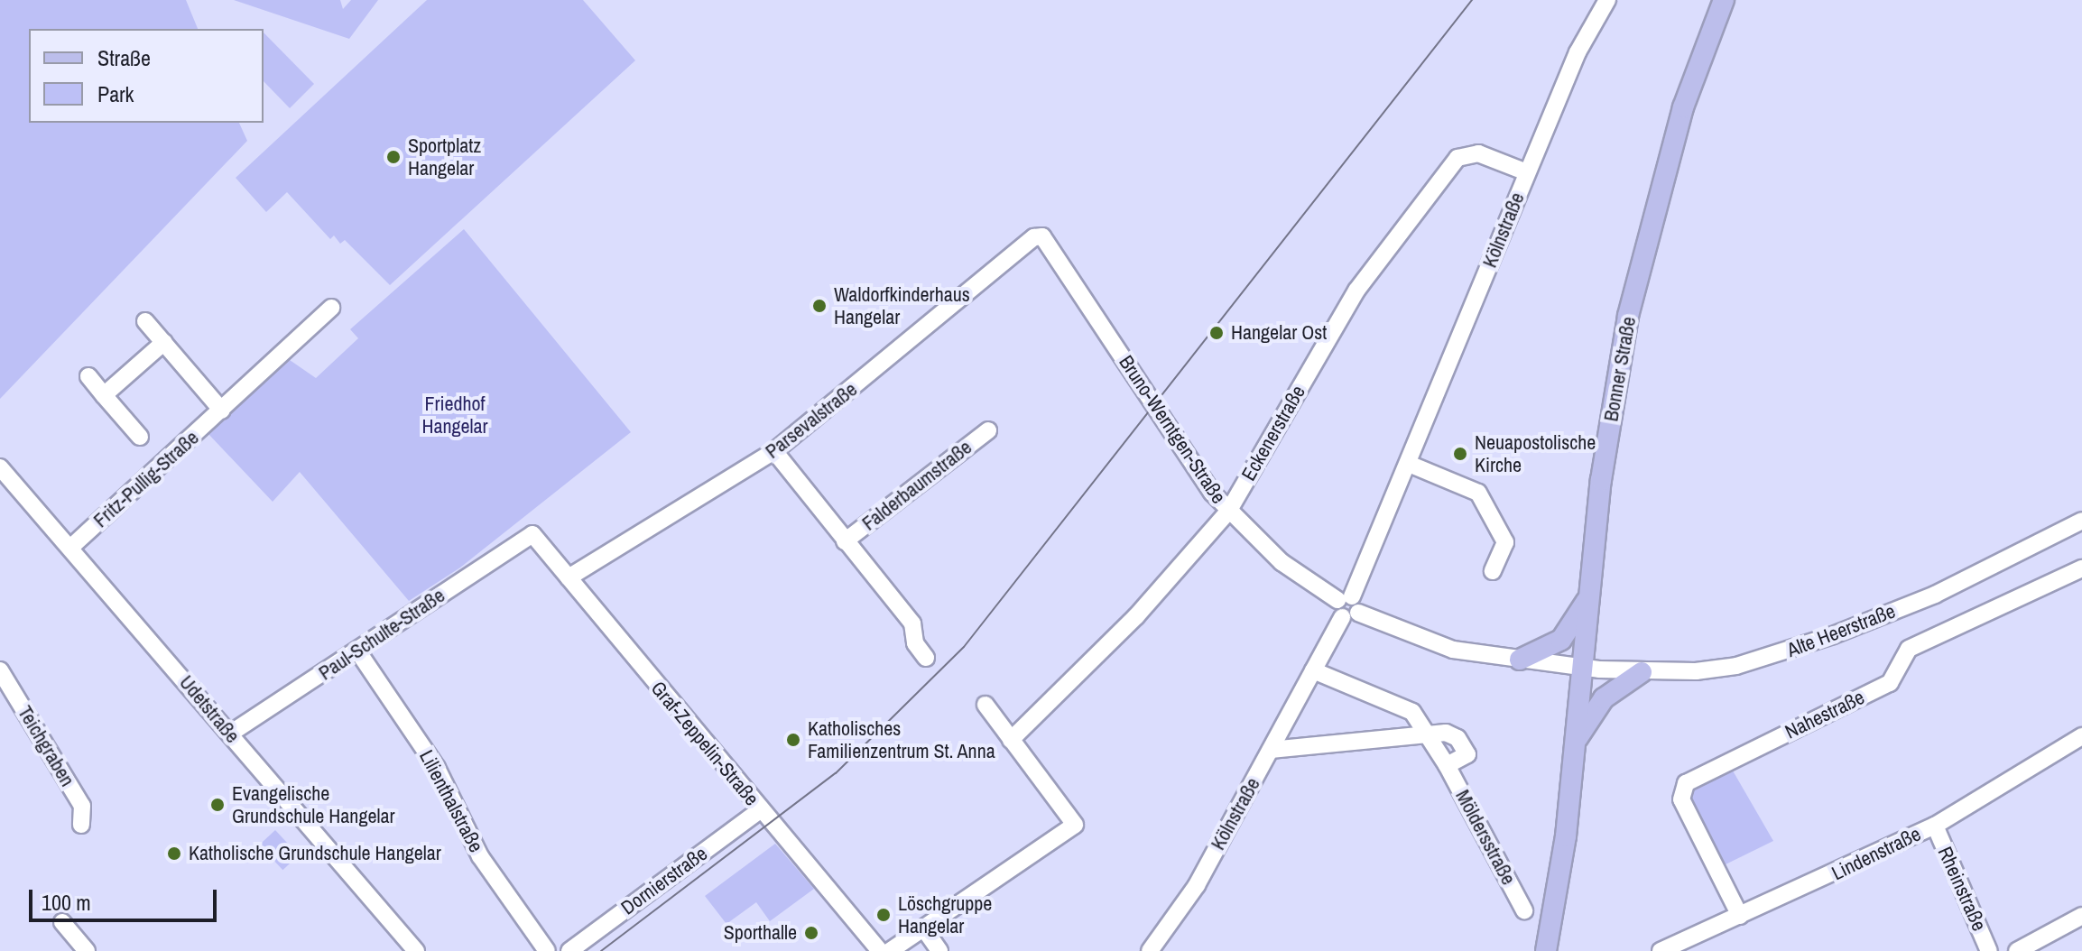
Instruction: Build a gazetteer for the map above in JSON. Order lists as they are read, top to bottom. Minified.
{"streets":{"main road":["Bonner Straße"],"street":["Kölnstraße","Parsevalstraße","Bruno-Werntgen-Straße","Eckenerstraße","Fritz-Pullig-Straße","Falderbaumstraße","Alte Heerstraße","Paul-Schulte-Straße","Udetstraße","Nahestraße","Graf-Zeppelin-Straße","Teichgraben","Lilienthalstraße","Möldersstraße","Lindenstraße","Dornierstraße","Rheinstraße"]},"crossings":[["Kölnstraße","Bruno-Werntgen-Straße"],["Kölnstraße","Eckenerstraße"],["Bonner Straße","Alte Heerstraße"],["Parsevalstraße","Bruno-Werntgen-Straße"],["Parsevalstraße","Falderbaumstraße"],["Parsevalstraße","Graf-Zeppelin-Straße"],["Bruno-Werntgen-Straße","Eckenerstraße"],["Fritz-Pullig-Straße","Udetstraße"],["Paul-Schulte-Straße","Udetstraße"],["Paul-Schulte-Straße","Graf-Zeppelin-Straße"],["Paul-Schulte-Straße","Lilienthalstraße"],["Nahestraße","Lindenstraße"],["Graf-Zeppelin-Straße","Dornierstraße"],["Lindenstraße","Rheinstraße"]],"parks":["Friedhof Hangelar"],"places":["Sportplatz Hangelar","Waldorfkinderhaus Hangelar","Hangelar Ost","Neuapostolische Kirche","Katholisches Familienzentrum St. Anna","Evangelische Grundschule Hangelar","Katholische Grundschule Hangelar","Löschgruppe Hangelar","Sporthalle"],"legend":["Straße","Park"],"scale_bar":"100 m"}
